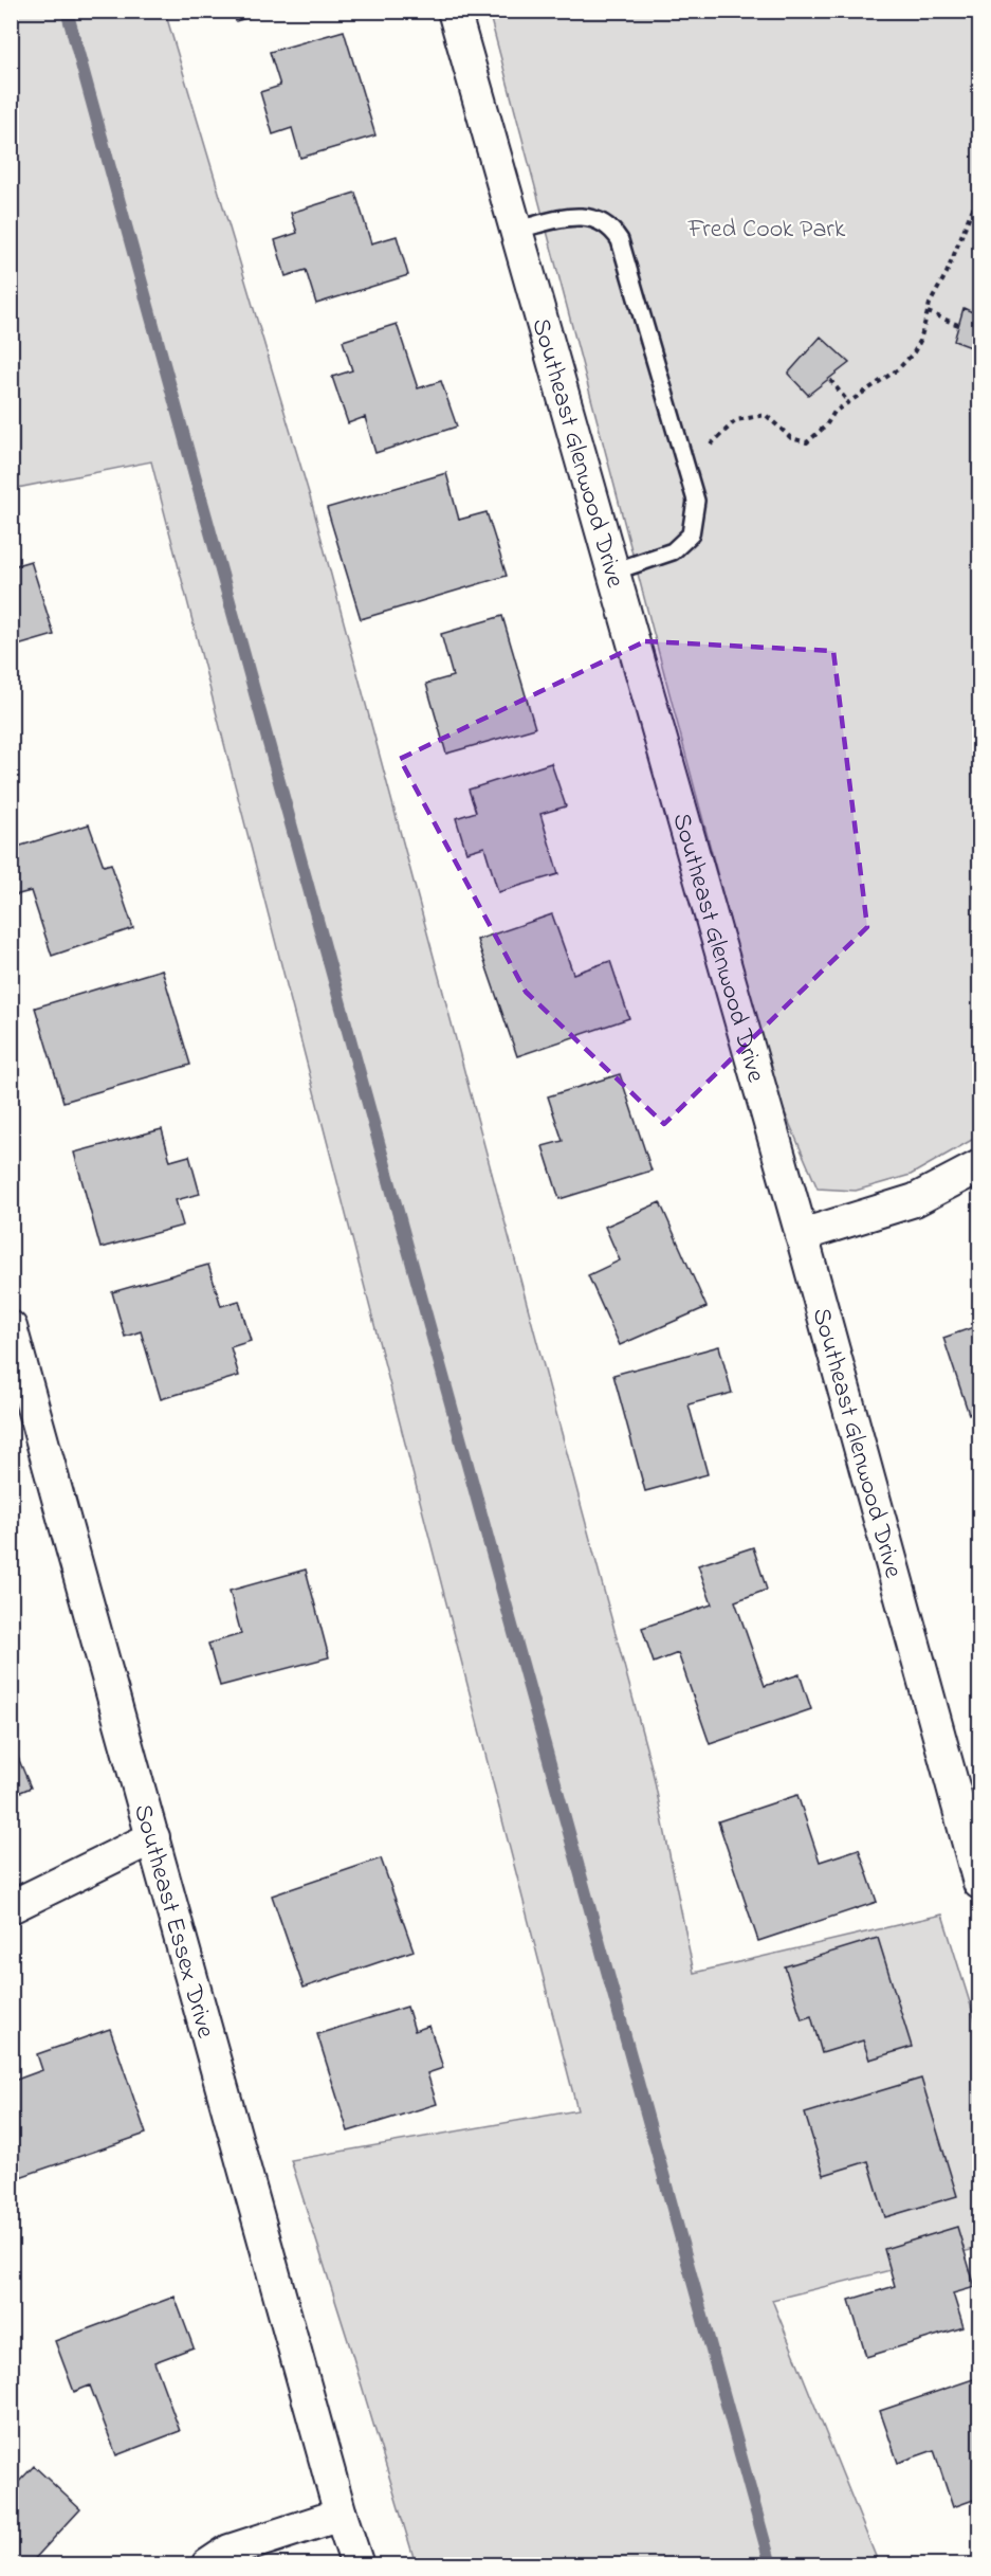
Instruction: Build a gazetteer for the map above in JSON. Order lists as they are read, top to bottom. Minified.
{"streets":{"street":["Southeast Glenwood Drive","Southeast Essex Drive"]},"parks":["Fred Cook Park"]}
